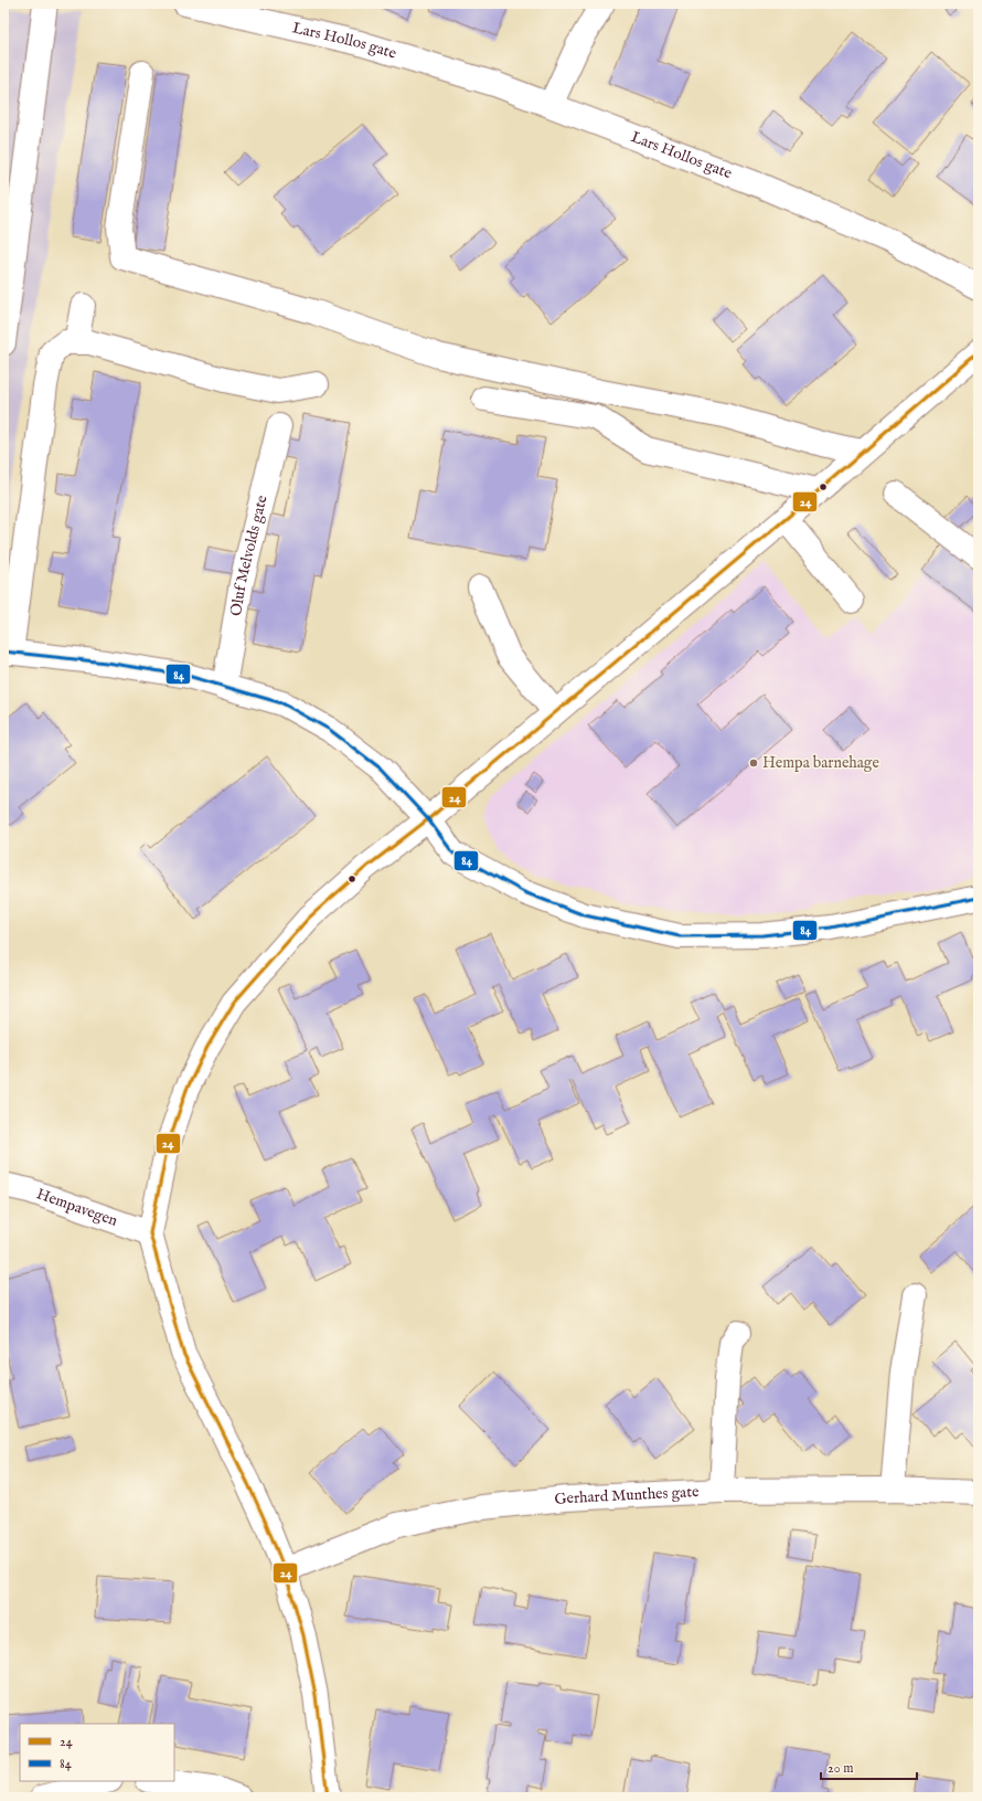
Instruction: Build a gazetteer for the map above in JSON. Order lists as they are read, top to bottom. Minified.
{"streets":{"street":["Lars Hollos gate","Oluf Melvolds gate","Hempavegen","Gerhard Munthes gate"]},"places":["Hempa barnehage"],"lines":["transit line 24","transit line 84"],"legend":["24","84"],"scale_bar":"20 m"}
